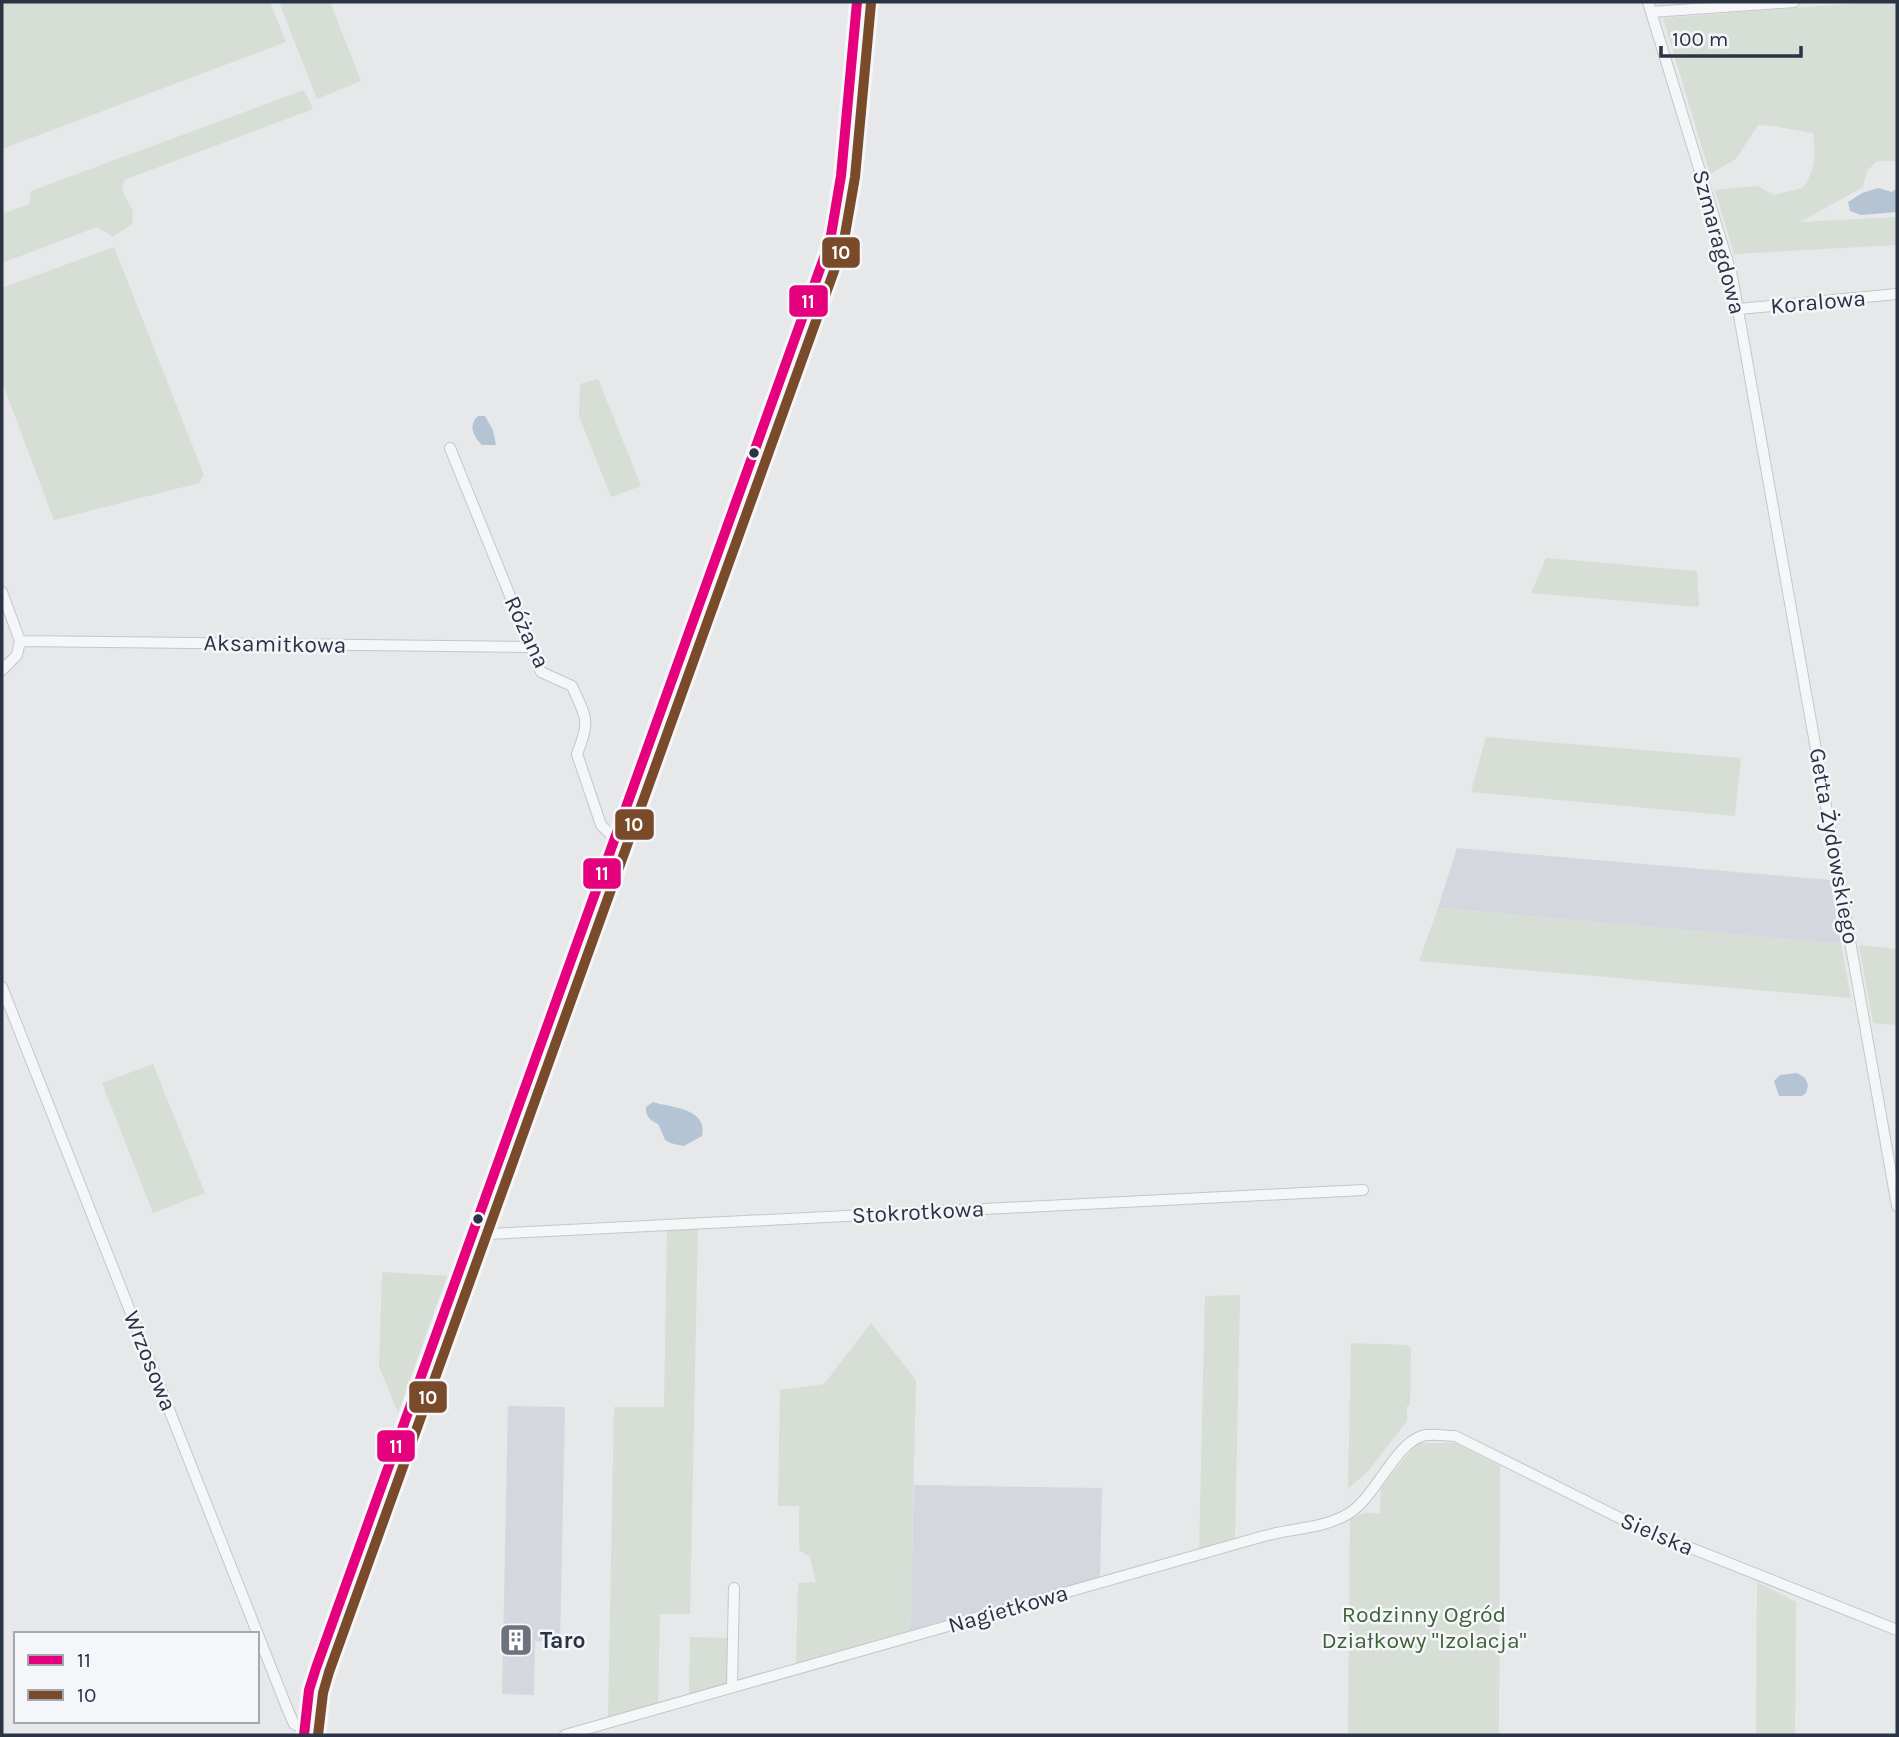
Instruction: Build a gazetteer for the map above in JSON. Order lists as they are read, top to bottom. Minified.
{"streets":{"street":["Szmaragdowa","Koralowa","Różana","Aksamitkowa","Getta Żydowskiego","Stokrotkowa","Wrzosowa","Sielska","Nagietkowa"]},"crossings":[["Szmaragdowa","Koralowa"],["Szmaragdowa","Getta Żydowskiego"],["Różana","Aksamitkowa"],["Sielska","Nagietkowa"]],"parks":["Rodzinny Ogród Działkowy \"Izolacja\""],"places":{"building":["Taro"]},"lines":["transit line 11","transit line 10"],"legend":["11","10"],"scale_bar":"100 m"}
